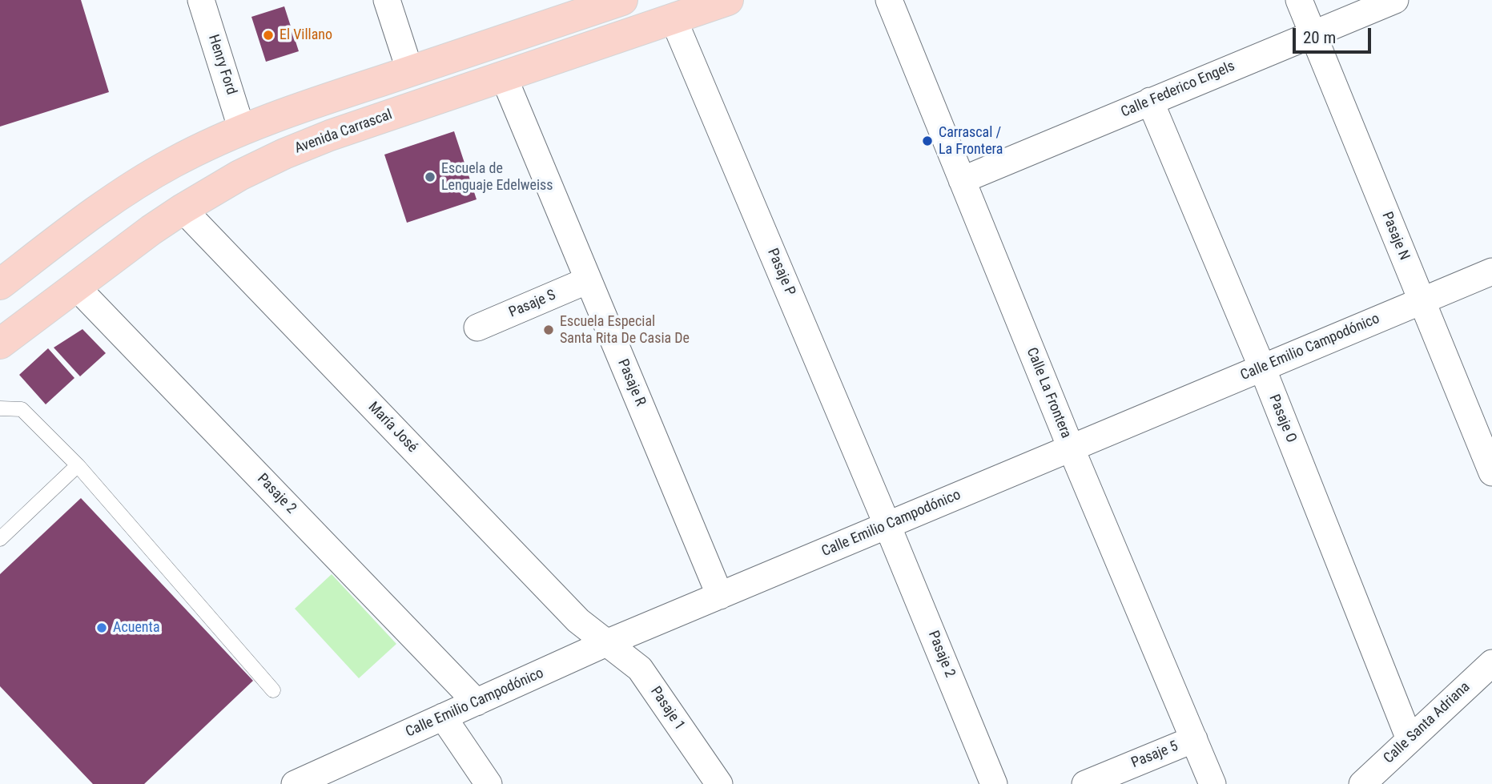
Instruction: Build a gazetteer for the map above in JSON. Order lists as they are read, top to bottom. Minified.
{"streets":{"main road":["Avenida Carrascal"],"street":["Henry Ford","Calle Federico Engels","Pasaje N","Pasaje P","Pasaje S","Calle Emilio Campodónico","Pasaje R","Calle La Frontera","Pasaje O","María José","Pasaje 2","Pasaje 1","Calle Santa Adriana","Pasaje 5"]},"crossings":[["Calle Federico Engels","Pasaje N"],["Calle Federico Engels","Calle La Frontera"],["Calle Federico Engels","Pasaje O"],["Avenida Carrascal","Pasaje P"],["Avenida Carrascal","Pasaje R"],["Avenida Carrascal","María José"],["Avenida Carrascal","Pasaje 2"],["Pasaje N","Calle Emilio Campodónico"],["Pasaje P","Calle Emilio Campodónico"],["Pasaje P","Pasaje 2"],["Pasaje S","Pasaje R"],["Calle Emilio Campodónico","Pasaje R"],["Calle Emilio Campodónico","Calle La Frontera"],["Calle Emilio Campodónico","Pasaje O"],["Calle Emilio Campodónico","María José"],["Calle Emilio Campodónico","Pasaje 2"],["Calle Emilio Campodónico","Pasaje 1"],["Calle La Frontera","Pasaje 5"],["Pasaje O","Calle Santa Adriana"],["María José","Pasaje 1"]],"places":["El Villano","Carrascal / La Frontera","Escuela de Lenguaje Edelweiss","Escuela Especial Santa Rita De Casia De","Acuenta"],"scale_bar":"20 m"}
